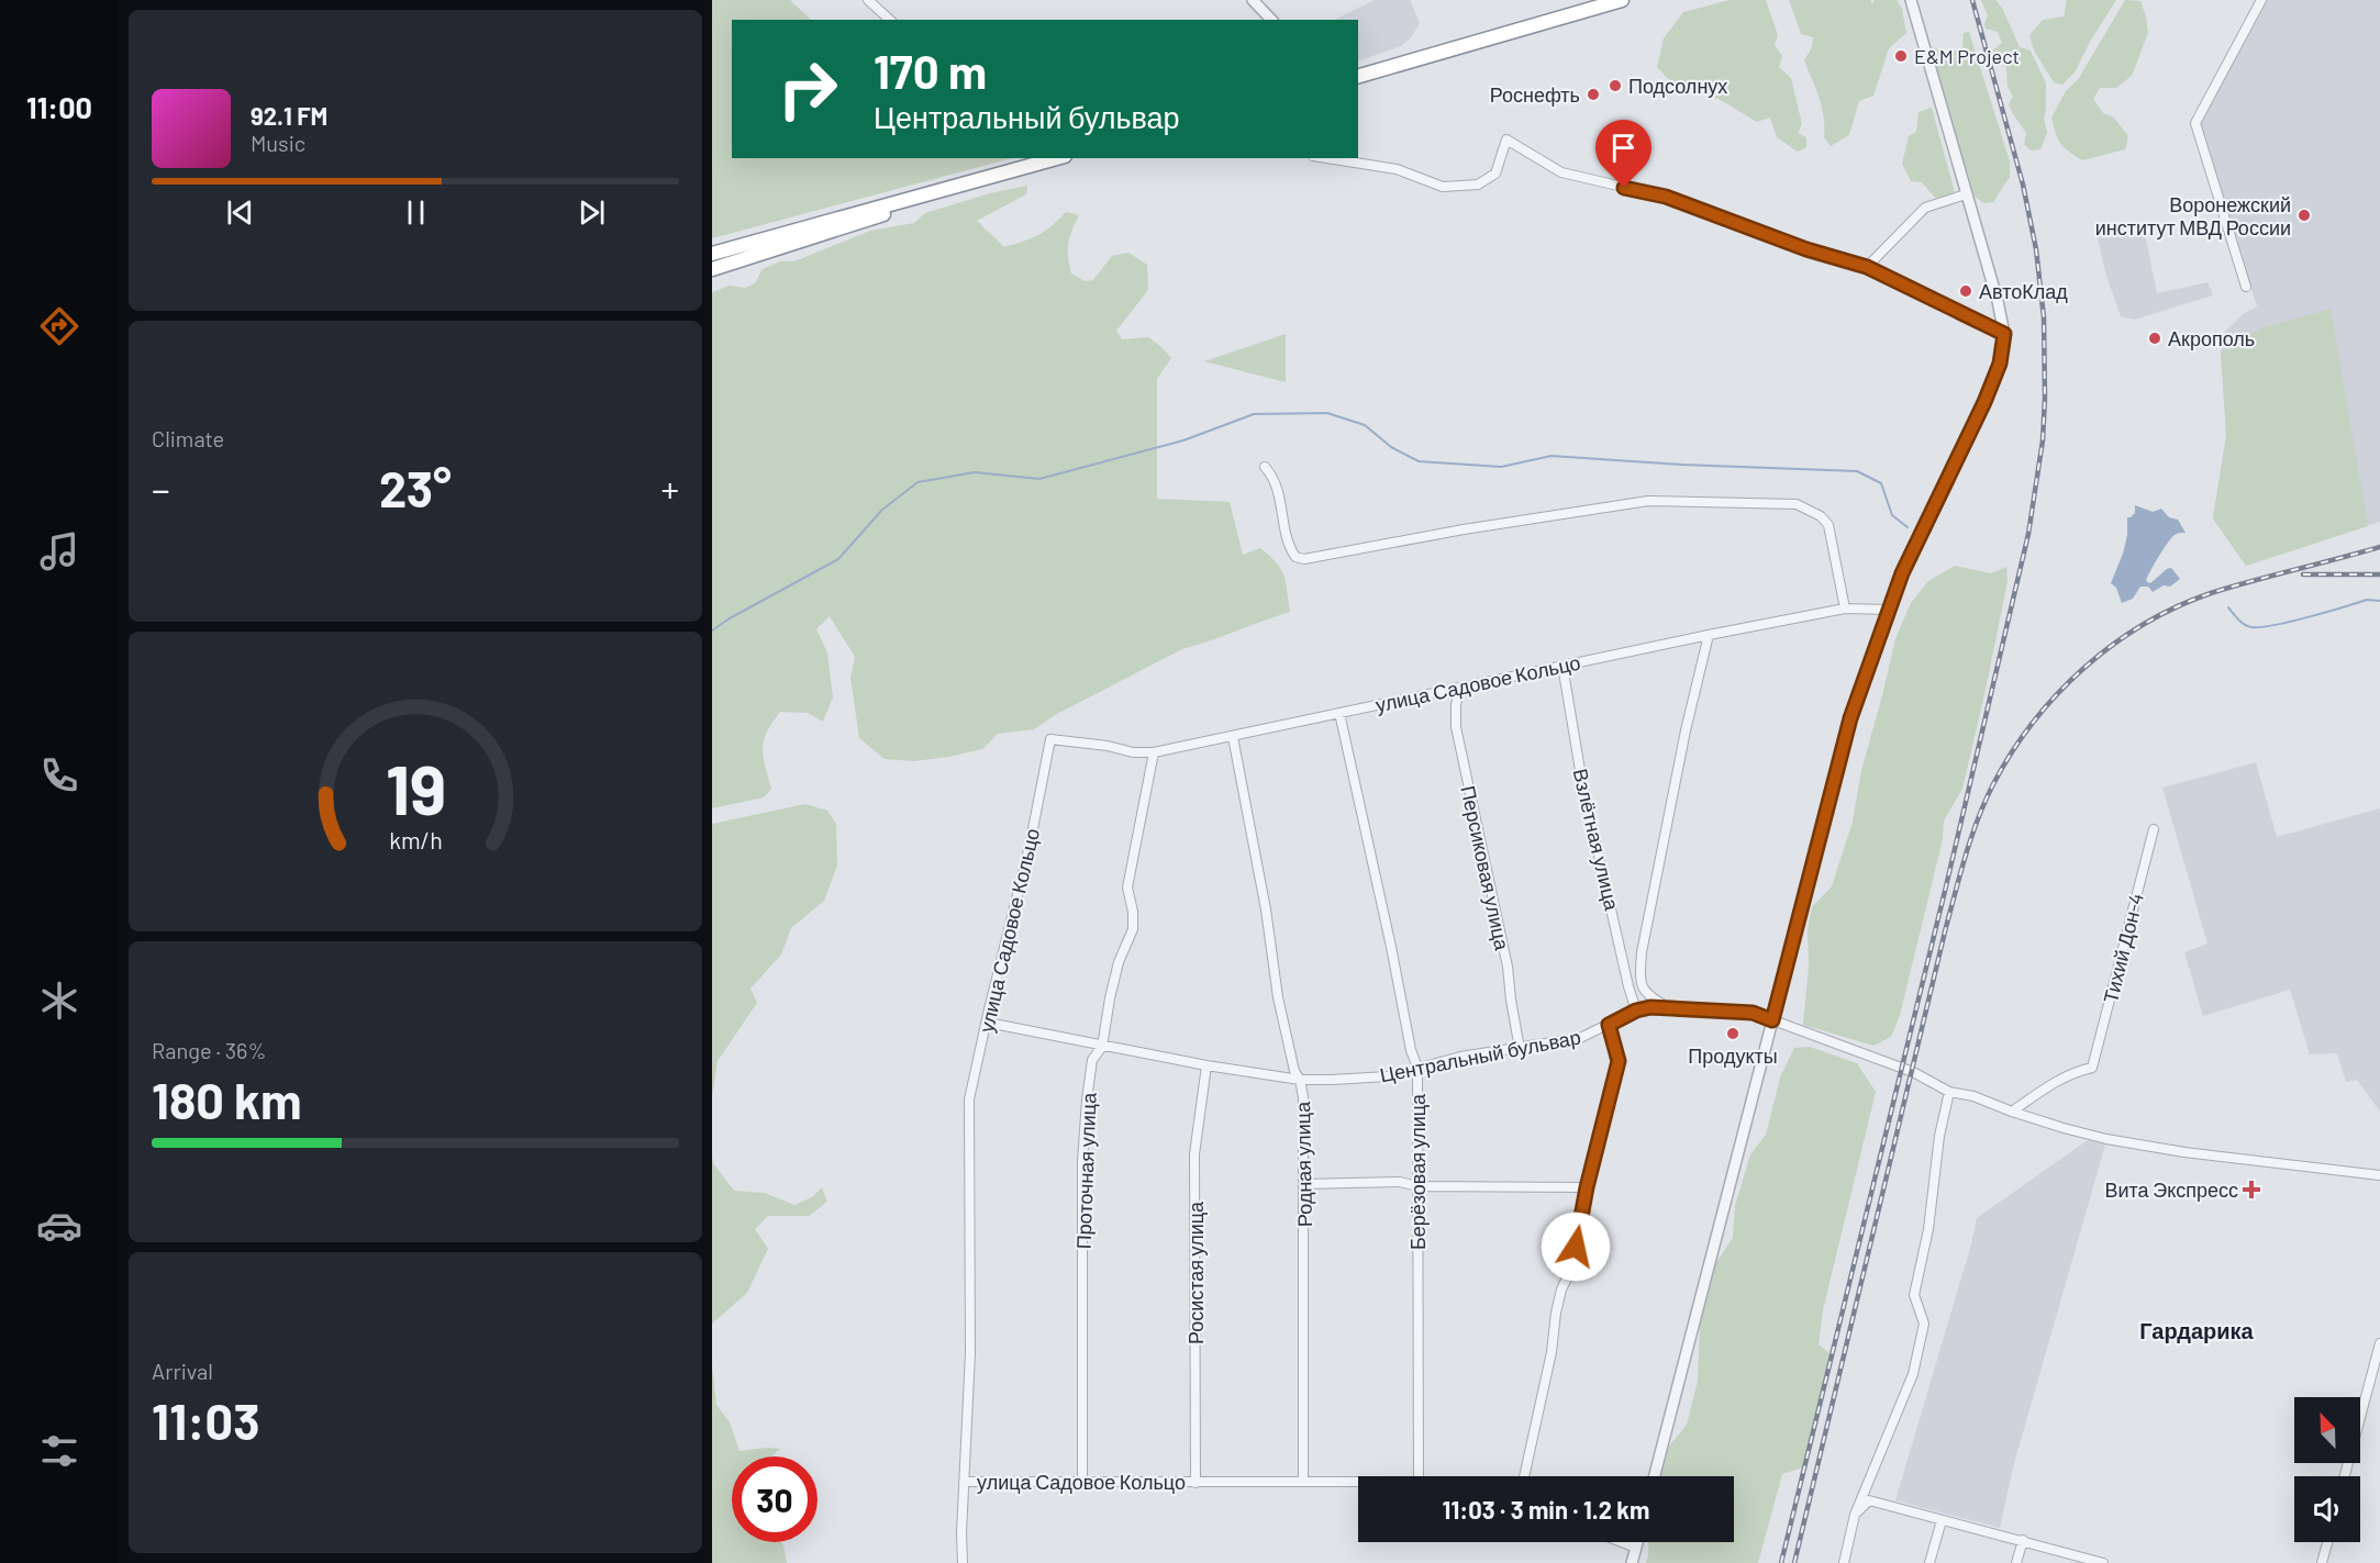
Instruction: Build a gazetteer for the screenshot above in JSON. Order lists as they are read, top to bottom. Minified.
{"streets":{"street":["улица Садовое Кольцо","Взлётная улица","Персиковая улица","Тихий Дон-4","Центральный бульвар","Родная улица","Проточная улица","Берёзовая улица","Росистая улица"]},"crossings":[["улица Садовое Кольцо","Взлётная улица"],["улица Садовое Кольцо","Персиковая улица"],["улица Садовое Кольцо","Центральный бульвар"],["улица Садовое Кольцо","Родная улица"],["улица Садовое Кольцо","Проточная улица"],["улица Садовое Кольцо","Берёзовая улица"],["улица Садовое Кольцо","Росистая улица"],["Взлётная улица","Центральный бульвар"],["Персиковая улица","Центральный бульвар"],["Тихий Дон-4","Центральный бульвар"],["Центральный бульвар","Родная улица"],["Центральный бульвар","Проточная улица"],["Центральный бульвар","Берёзовая улица"],["Центральный бульвар","Росистая улица"]],"districts":["Гардарика"],"places":{"other":["E&M Project","Подсолнух","Роснефть","Воронежский институт МВД России","АвтоКлад","Акрополь","Продукты"],"health":["Вита Экспресс"]},"north":"top left","page":{"tabs":"11:00","turn":["170 m","Центральный бульвар"],"song":["92.1 FM","Music"],"tile":["Climate",["Range · 36%","180 km"],["Arrival","11:03"]],"heat":["−","23°","+"],"limit":"30","trip":"11:03 · 3 min · 1.2 km","gauge":["19","km/h"]}}
